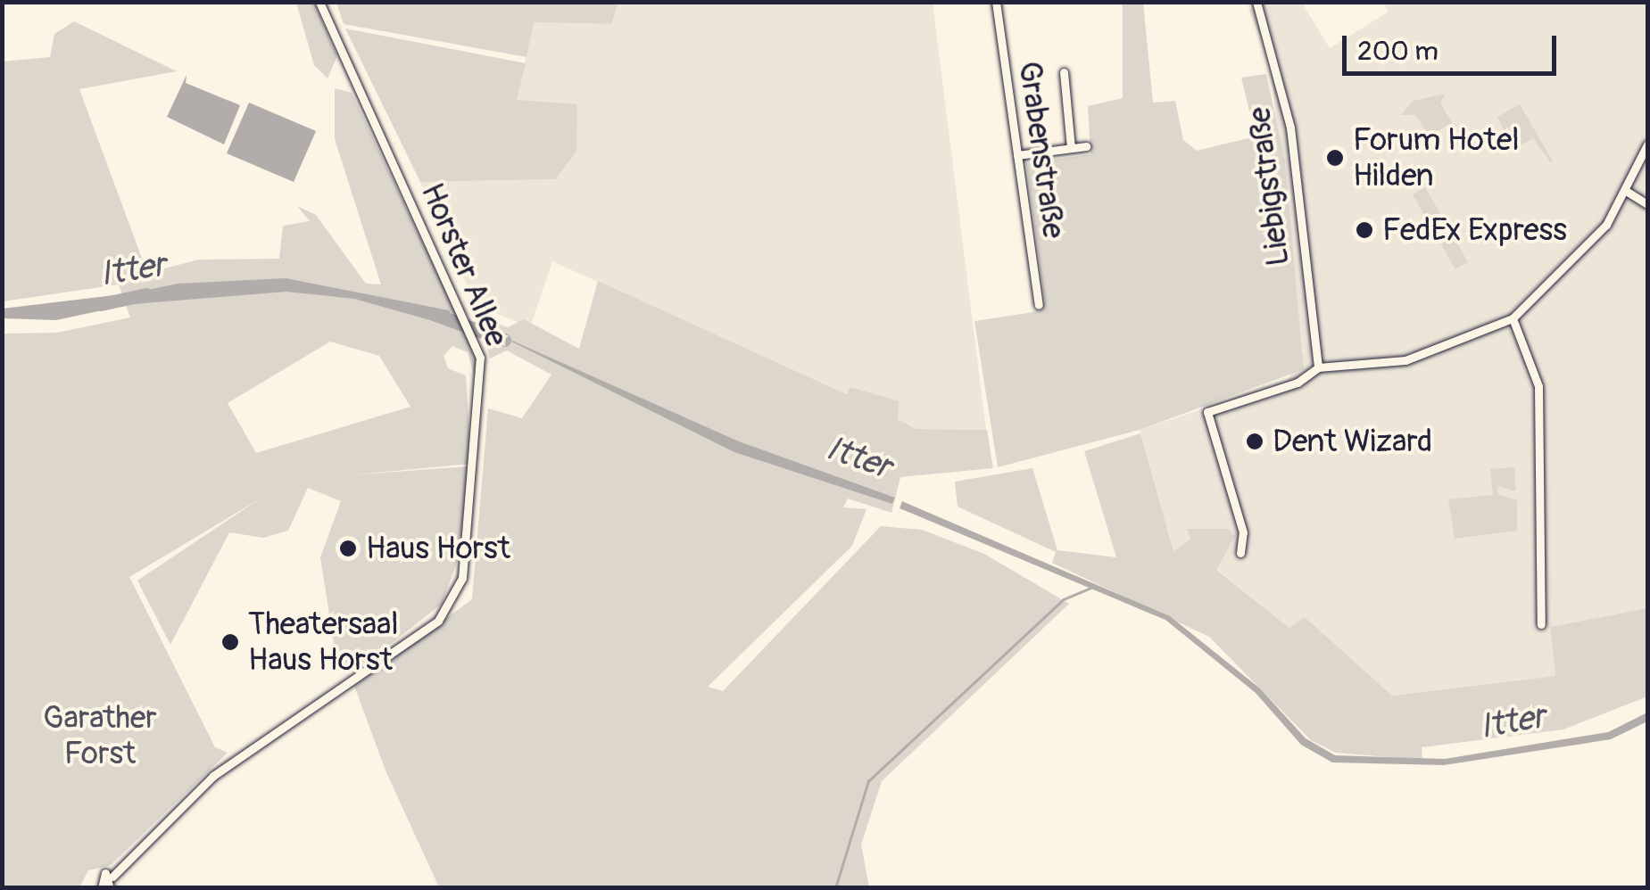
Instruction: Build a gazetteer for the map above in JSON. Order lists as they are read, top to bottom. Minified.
{"streets":{"street":["Grabenstraße","Liebigstraße","Horster Allee"]},"water":["Itter"],"parks":["Garather Forst"],"places":["Forum Hotel Hilden","FedEx Express","Dent Wizard","Haus Horst","Theatersaal Haus Horst"],"scale_bar":"200 m"}
